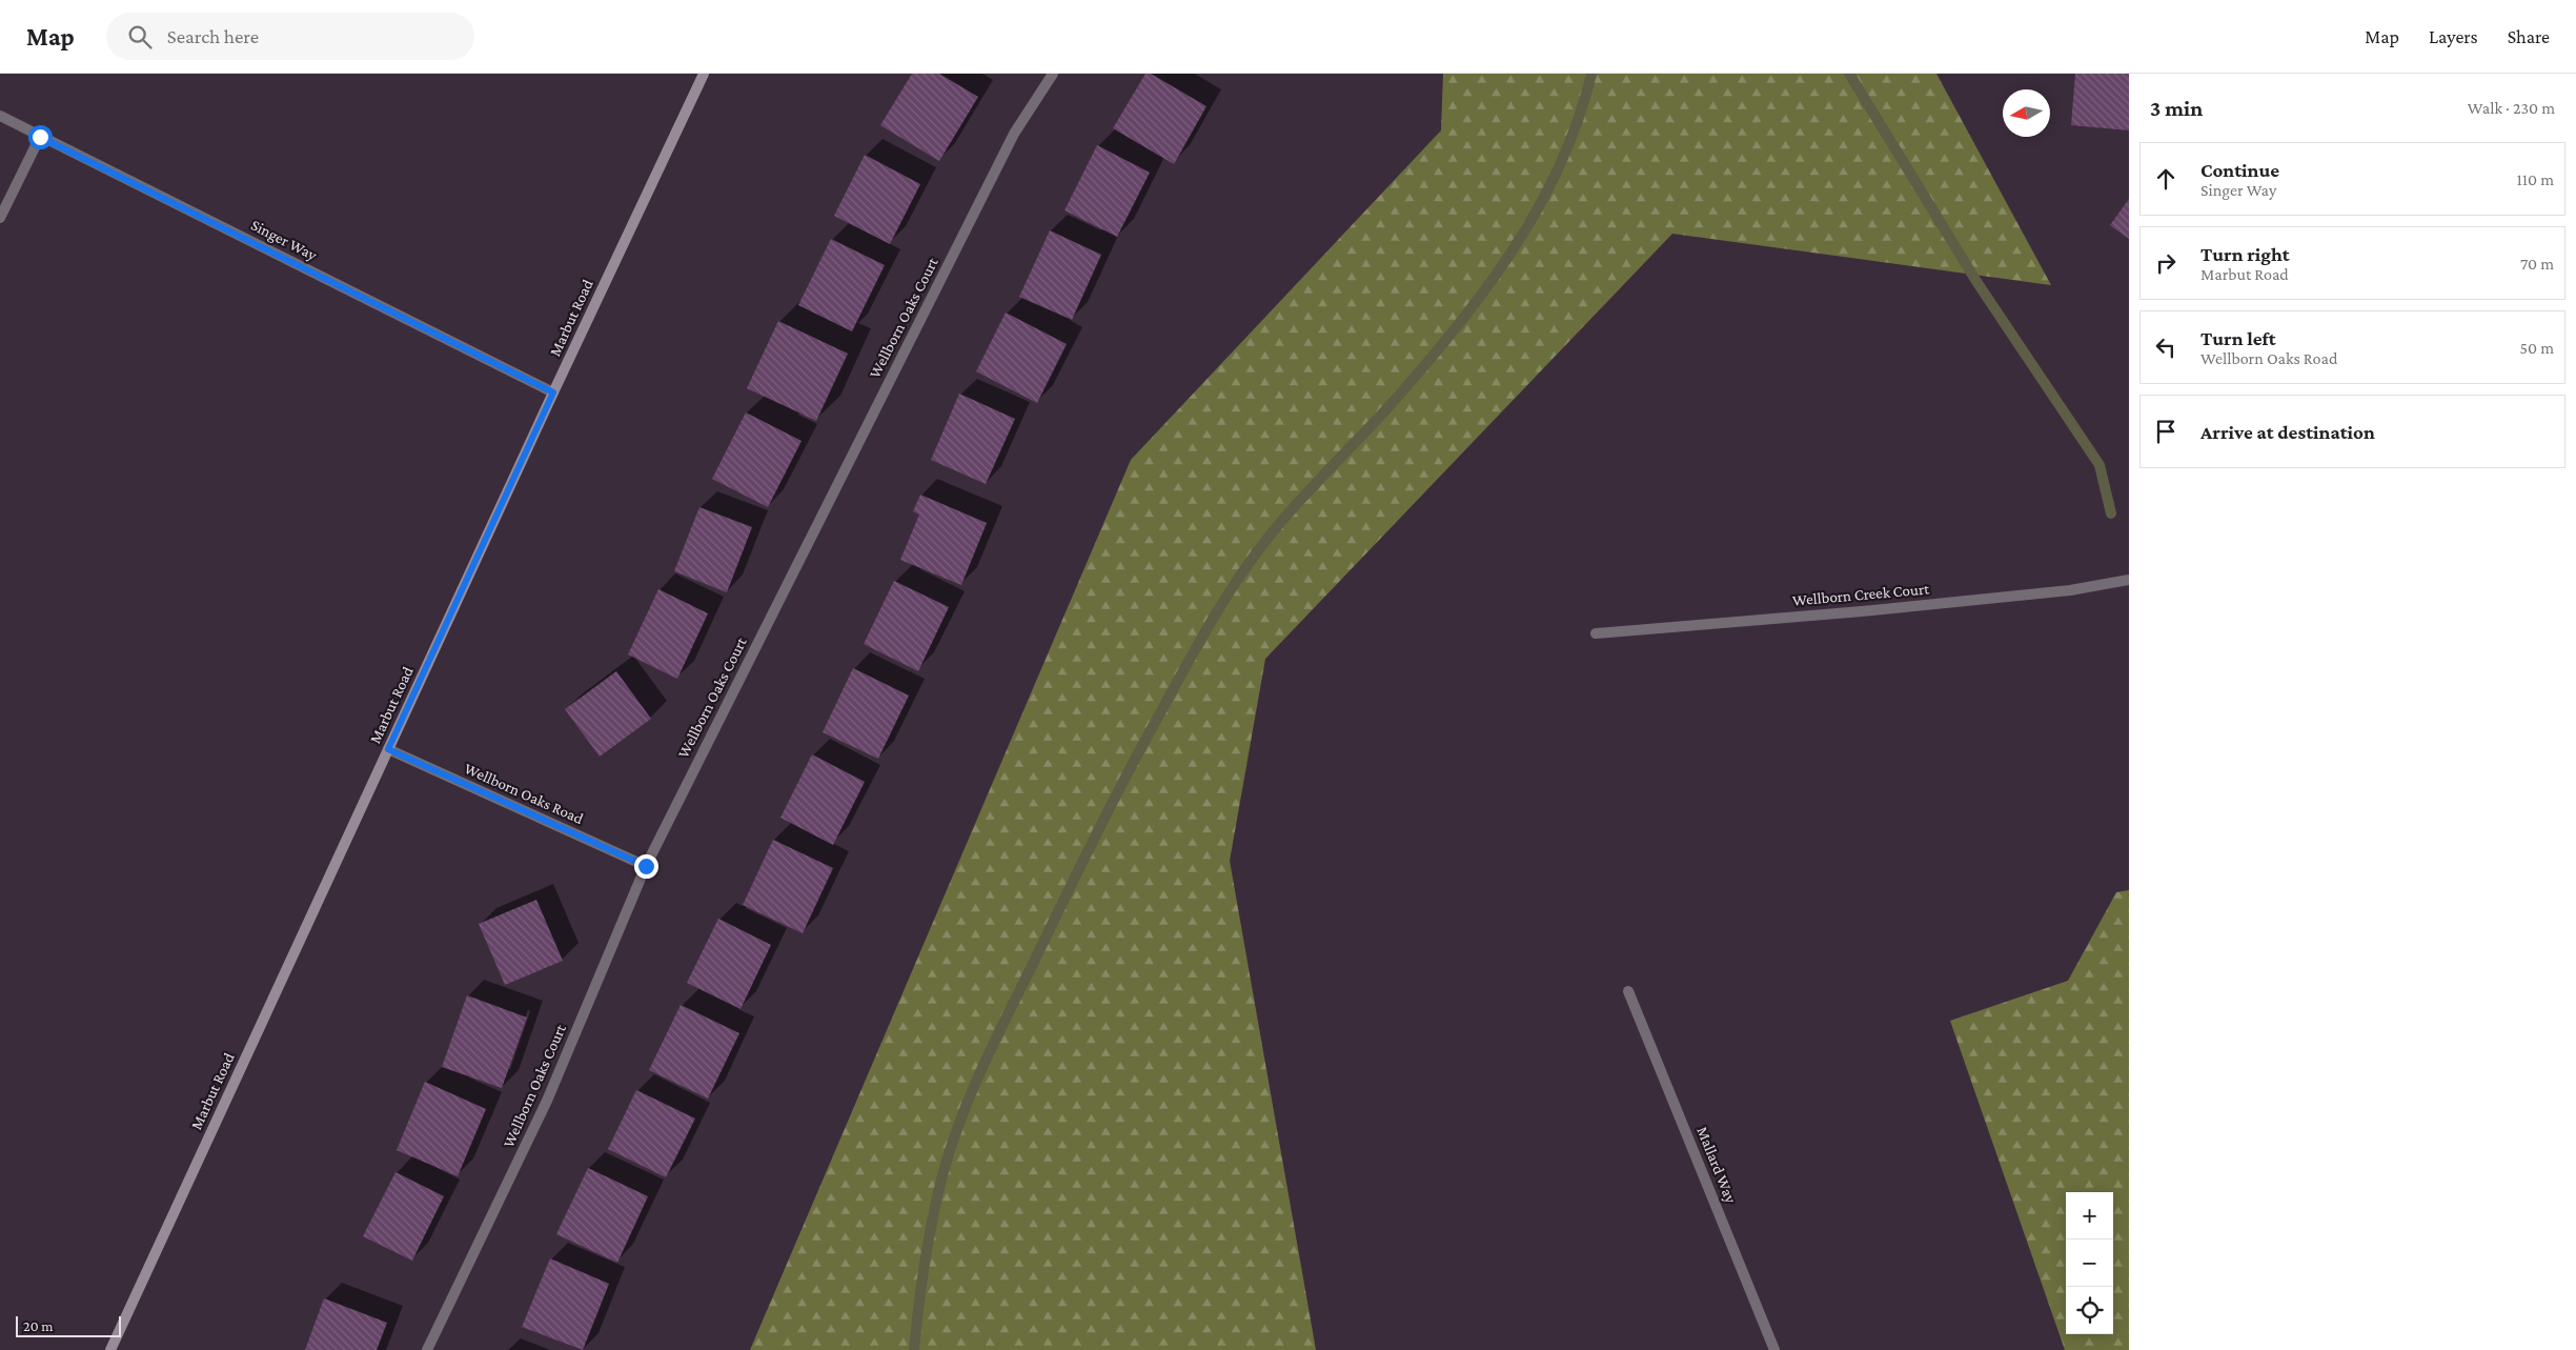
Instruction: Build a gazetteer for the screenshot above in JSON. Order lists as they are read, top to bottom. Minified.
{"streets":{"street":["Singer Way","Marbut Road","Wellborn Oaks Court","Wellborn Creek Court","Wellborn Oaks Road","Mallard Way"]},"crossings":[["Singer Way","Marbut Road"],["Marbut Road","Wellborn Oaks Road"],["Wellborn Oaks Court","Wellborn Oaks Road"]],"scale_bar":"20 m","north":"left","page":{"header":"Map","search":"Search here","nav":["Map","Layers","Share"],"heading":["3 min","Walk · 230 m"],"list":[["Continue","Singer Way","110 m"],["Turn right","Marbut Road","70 m"],["Turn left","Wellborn Oaks Road","50 m"],"Arrive at destination"],"map_buttons":["+","−"],"scale":"20 m"}}
